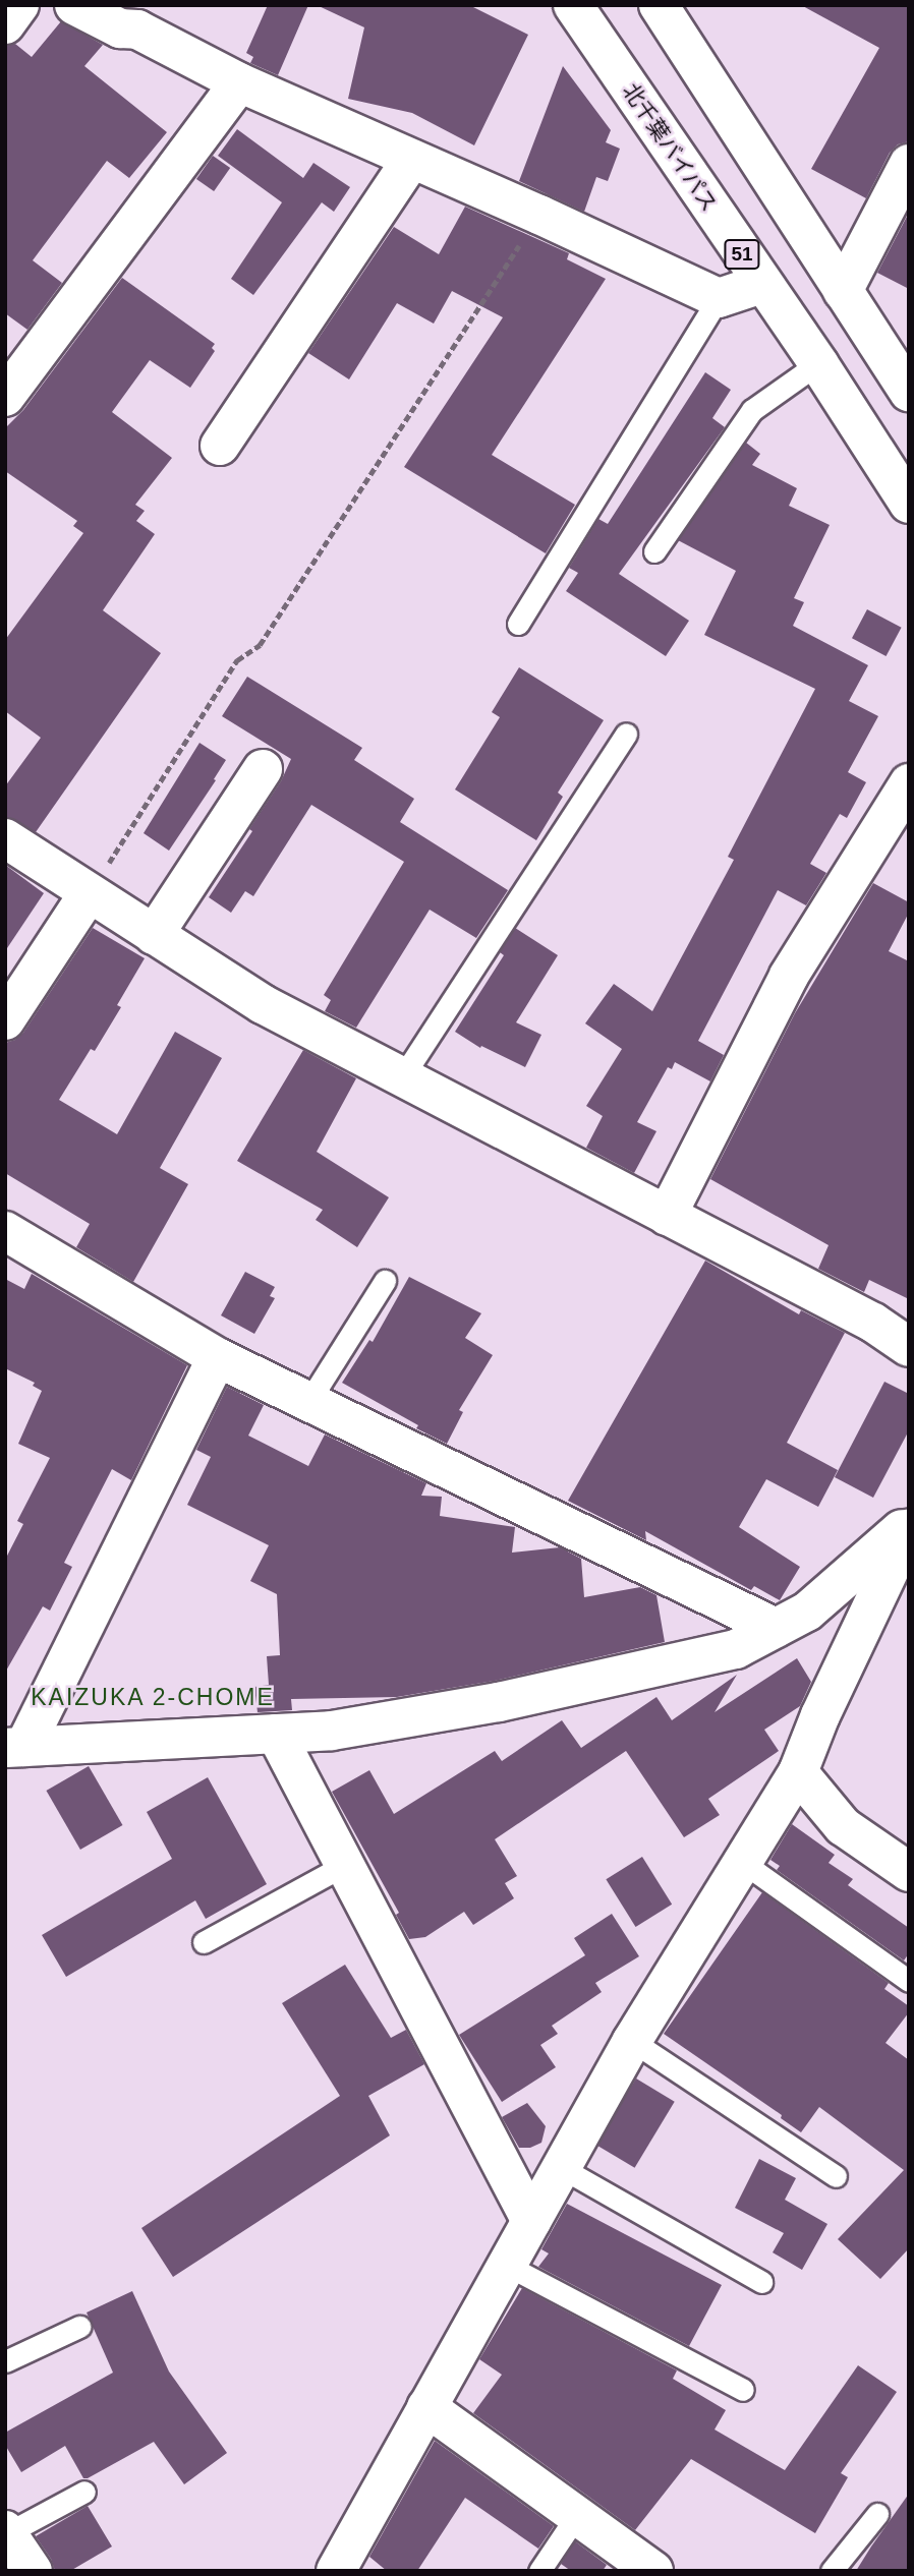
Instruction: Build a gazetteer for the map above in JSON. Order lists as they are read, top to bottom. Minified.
{"streets":{"main road":["北千葉バイパス","51"]},"districts":["KAIZUKA 2-CHOME"]}
